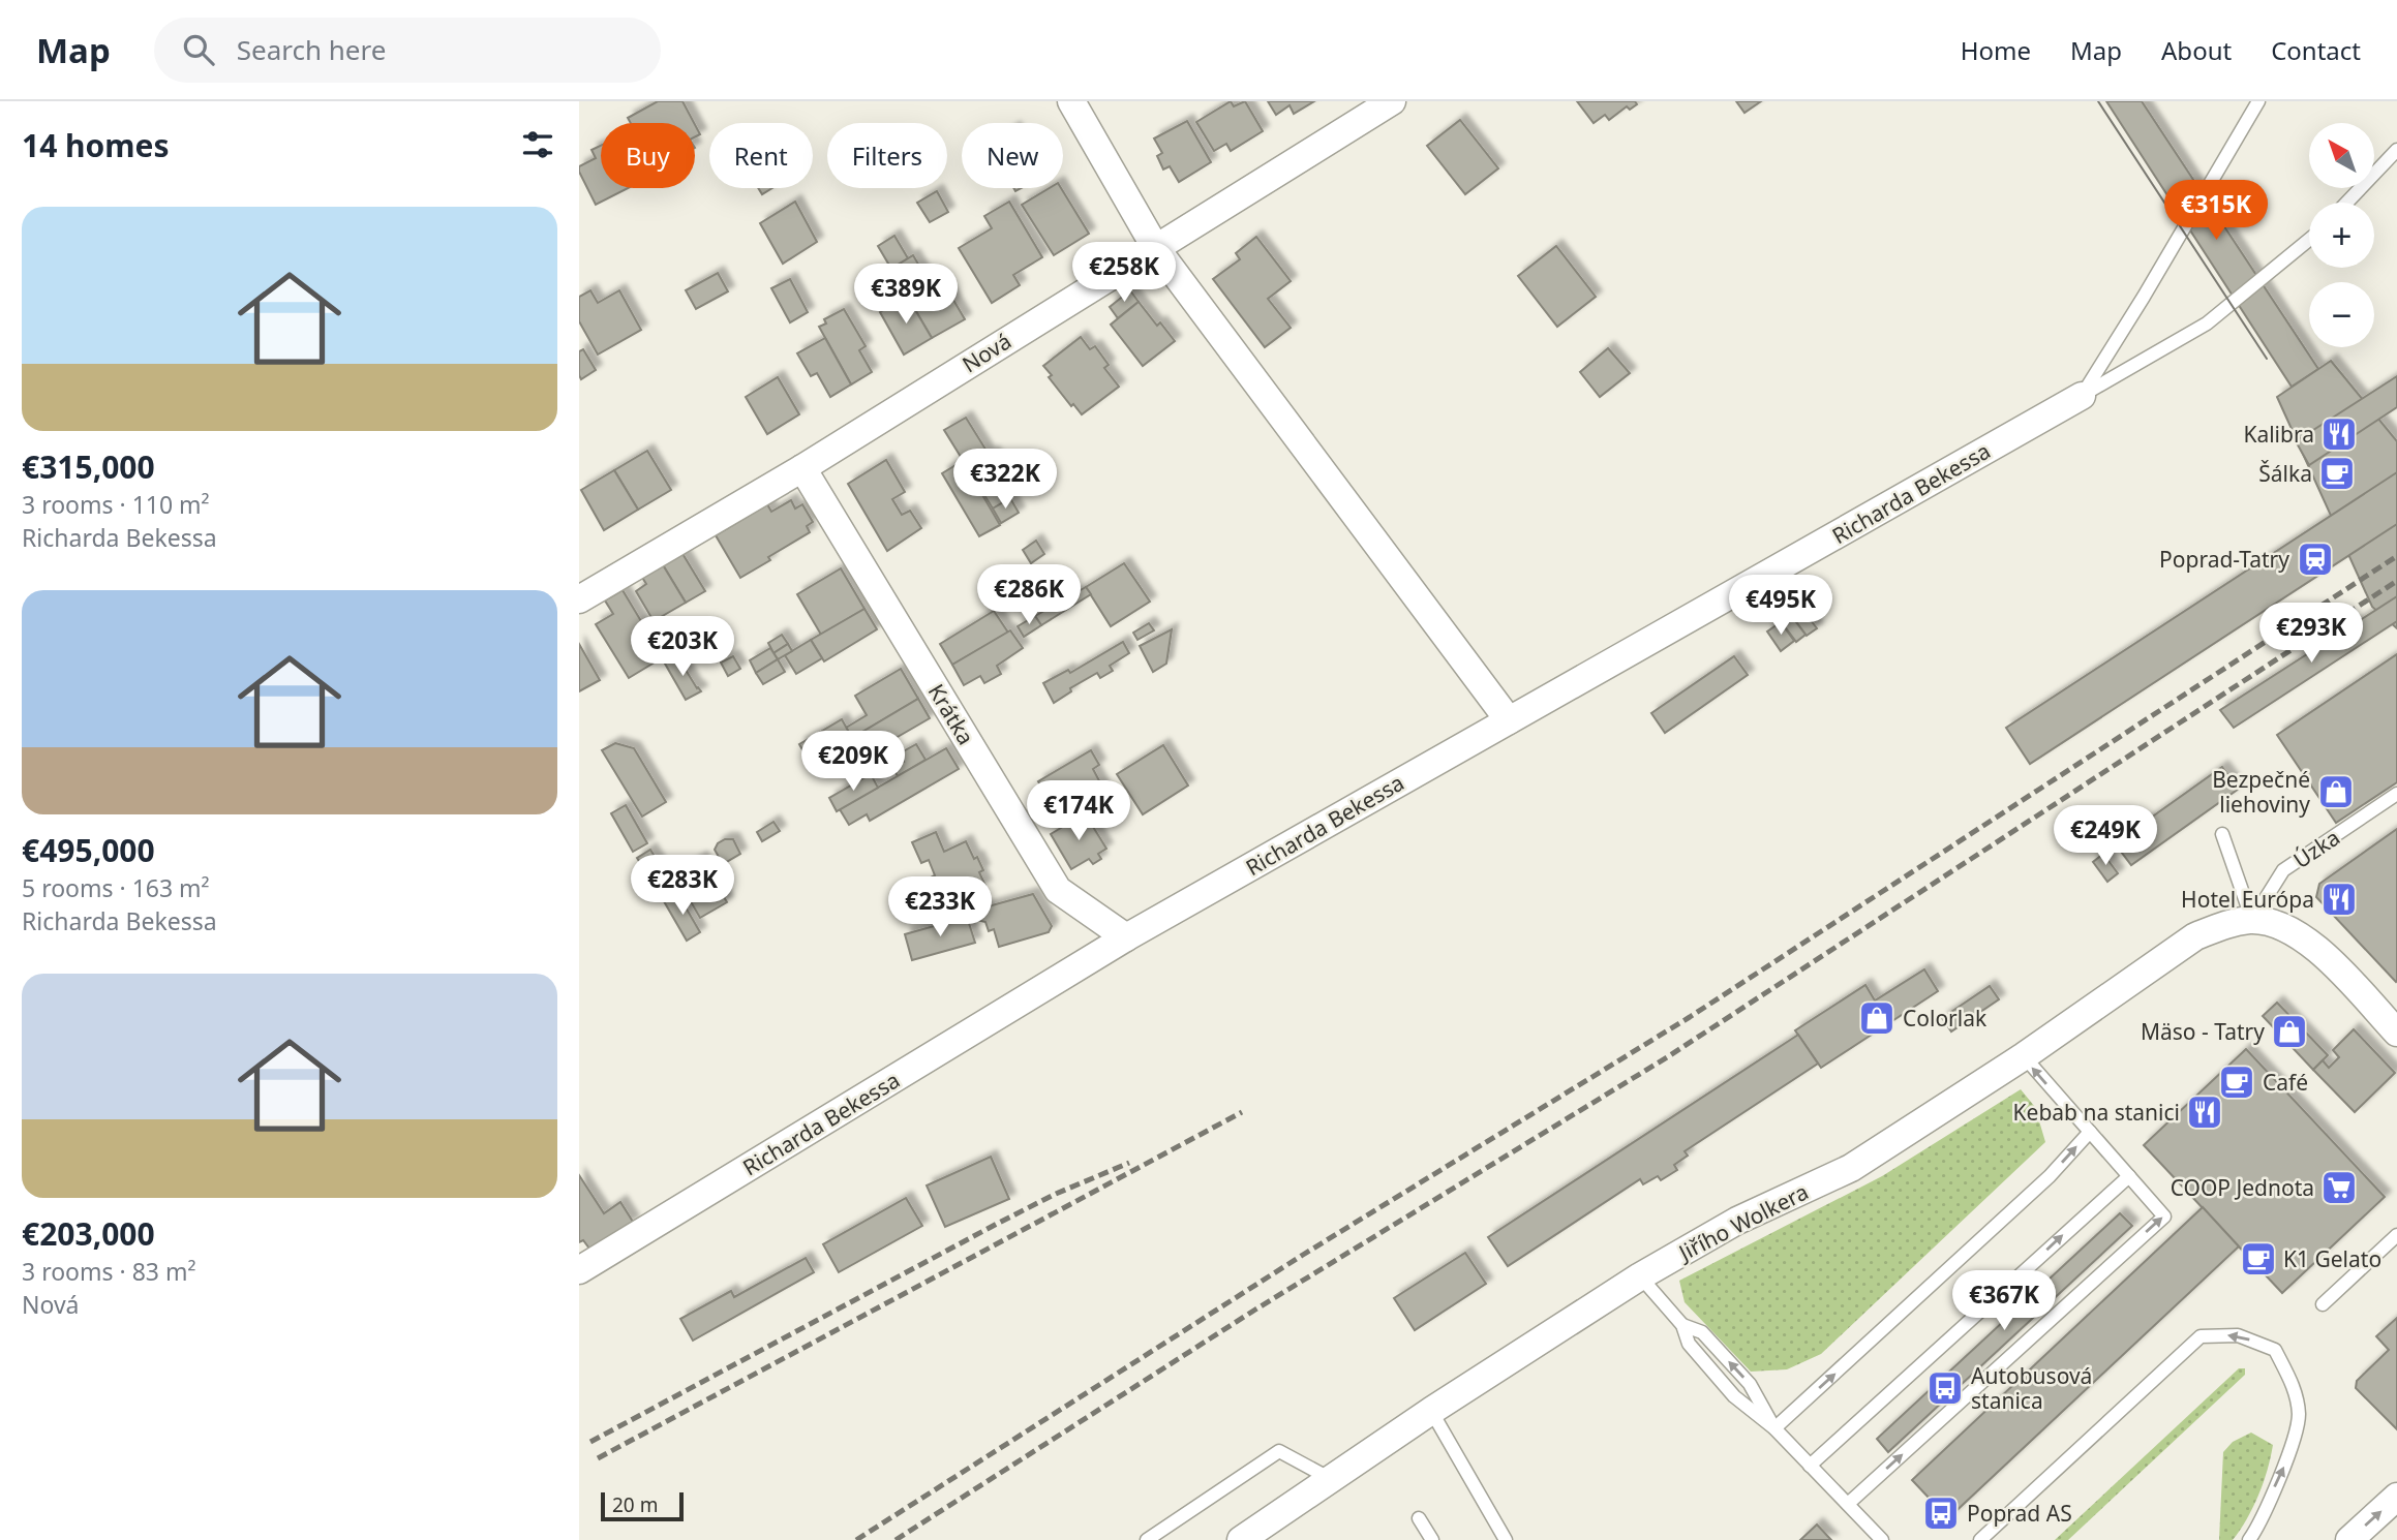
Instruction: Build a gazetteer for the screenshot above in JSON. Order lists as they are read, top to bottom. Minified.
{"streets":{"street":["Nová","Richarda Bekessa","Krátka","Jiřího Wolkera"],"lane":["Úzka"]},"crossings":[["Nová","Krátka"],["Richarda Bekessa","Krátka"],["Úzka","Jiřího Wolkera"]],"places":{"restaurant":["Kalibra","Hotel Európa","Kebab na stanici"],"cafe":["Šálka","Café","K1 Gelato"],"station":["Poprad-Tatry"],"shop":["Bezpečné liehoviny","Colorlak","Mäso - Tatry"],"supermarket":["COOP Jednota"],"bus stop":["Autobusová stanica","Poprad AS"]},"scale_bar":"20 m","north":"top left","page":{"header":"Map","search":"Search here","nav":["Home","Map","About","Contact"],"heading":"14 homes","map_buttons":["+","−"],"chip":["Buy","Rent","Filters","New"],"price":["€315K","€258K","€389K","€322K","€286K","€495K","€293K","€203K","€209K","€174K","€249K","€283K","€233K","€367K"],"list":[{"name":"€315,000","note":"3 rooms · 110 m² · Richarda Bekessa"},{"name":"€495,000","note":"5 rooms · 163 m² · Richarda Bekessa"},{"name":"€203,000","note":"3 rooms · 83 m² · Nová"}],"scale":"20 m"}}
